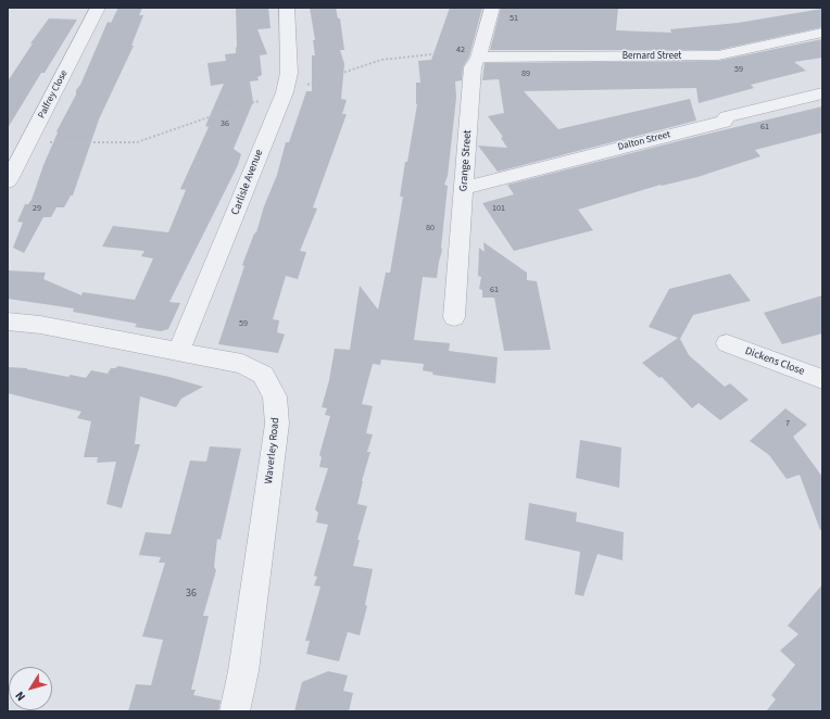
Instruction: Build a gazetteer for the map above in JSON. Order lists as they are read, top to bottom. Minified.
{"streets":{"street":["Bernard Street","Palfrey Close","Dalton Street","Grange Street","Carlisle Avenue","Dickens Close","Waverley Road"]},"crossings":[["Bernard Street","Grange Street"],["Dalton Street","Grange Street"],["Carlisle Avenue","Waverley Road"]],"house_numbers":["51","42","59","89","36","61","29","101","80","61","59","7","36"],"north":"bottom left"}
